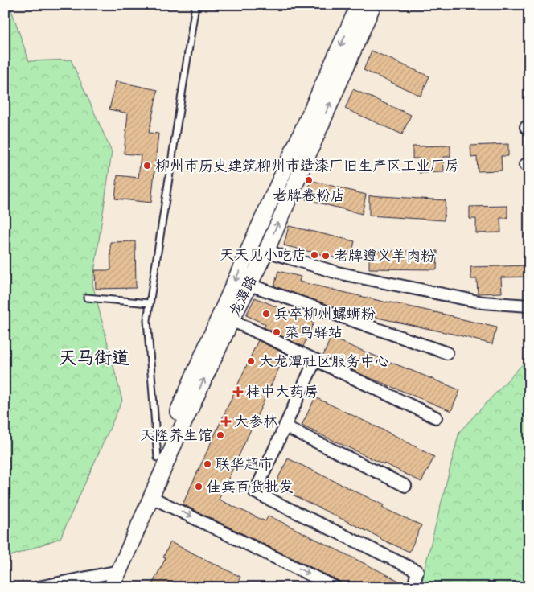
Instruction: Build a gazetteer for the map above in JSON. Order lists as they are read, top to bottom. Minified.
{"streets":{"street":["龙潭路"]},"districts":["天马街道"],"places":{"other":["柳州市历史建筑柳州市造漆厂旧生产区工业厂房","老牌卷粉店","天天见小吃店","老牌遵义羊肉粉","兵卒柳州螺蛳粉","菜鸟驿站","大龙潭社区服务中心","天隆养生馆","联华超市","佳宾百货批发"],"health":["桂中大药房","大参林"]}}
